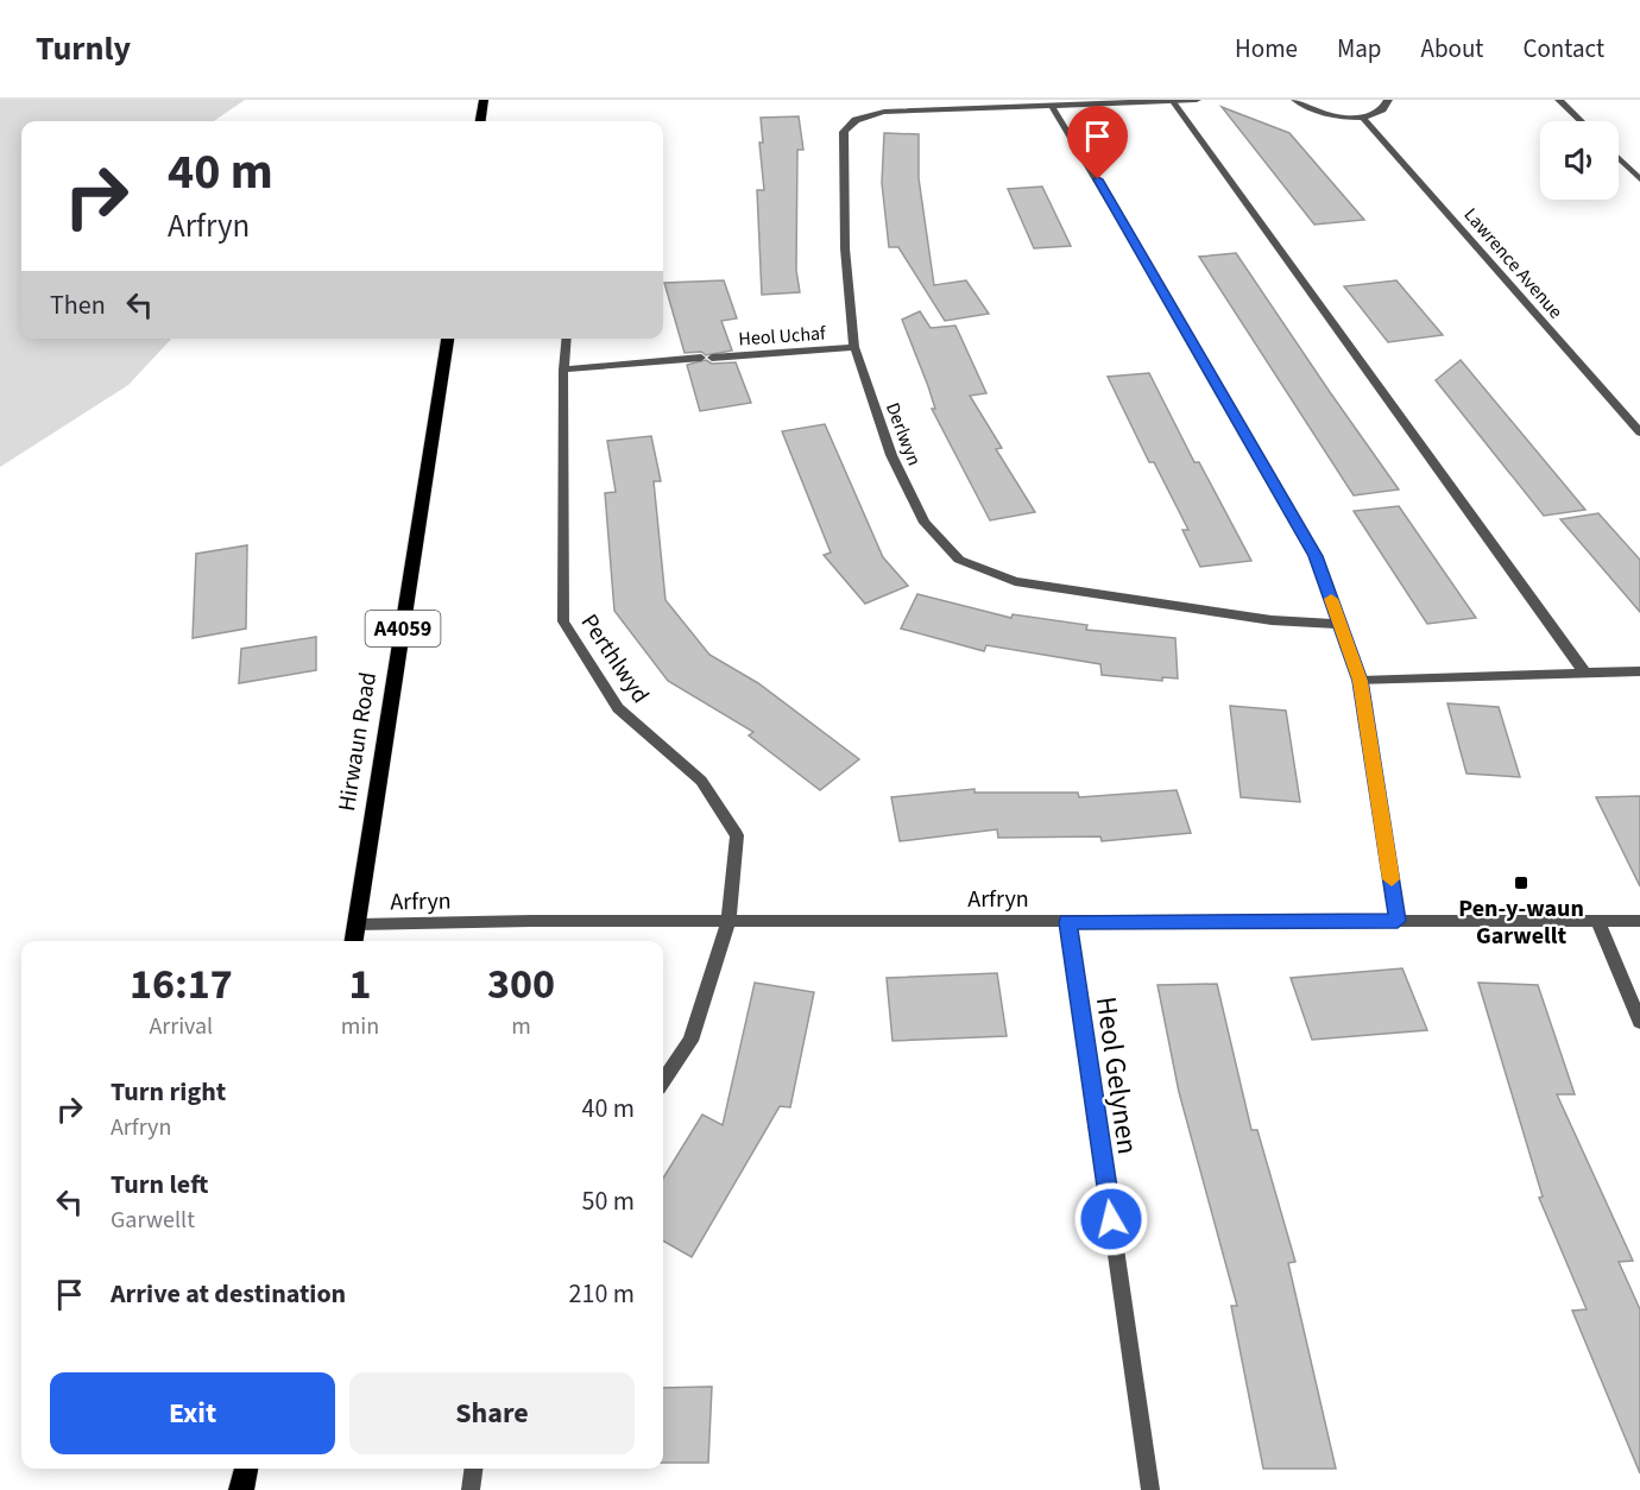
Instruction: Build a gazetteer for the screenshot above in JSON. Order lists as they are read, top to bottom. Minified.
{"streets":{"main road":["A4059","Hirwaun Road"],"street":["Lawrence Avenue","Heol Uchaf","Derlwyn","Perthlwyd","Arfryn","Heol Gelynen"]},"crossings":[["Heol Uchaf","Derlwyn"],["Heol Uchaf","Perthlwyd"],["Perthlwyd","Arfryn"],["Hirwaun Road","Arfryn"],["Arfryn","Heol Gelynen"]],"places":{"transit":["Pen-y-waun Garwellt"]},"page":{"header":"Turnly","nav":["Home","Map","About","Contact"],"turn":["40 m","Arfryn"],"then":"Then","eta":["16:17","Arrival","1","min","300","m"],"list":[{"name":"Turn right","note":"Arfryn","value":"40 m"},{"name":"Turn left","note":"Garwellt","value":"50 m"},{"name":"Arrive at destination","value":"210 m"}],"buttons":["Exit","Share"]}}
